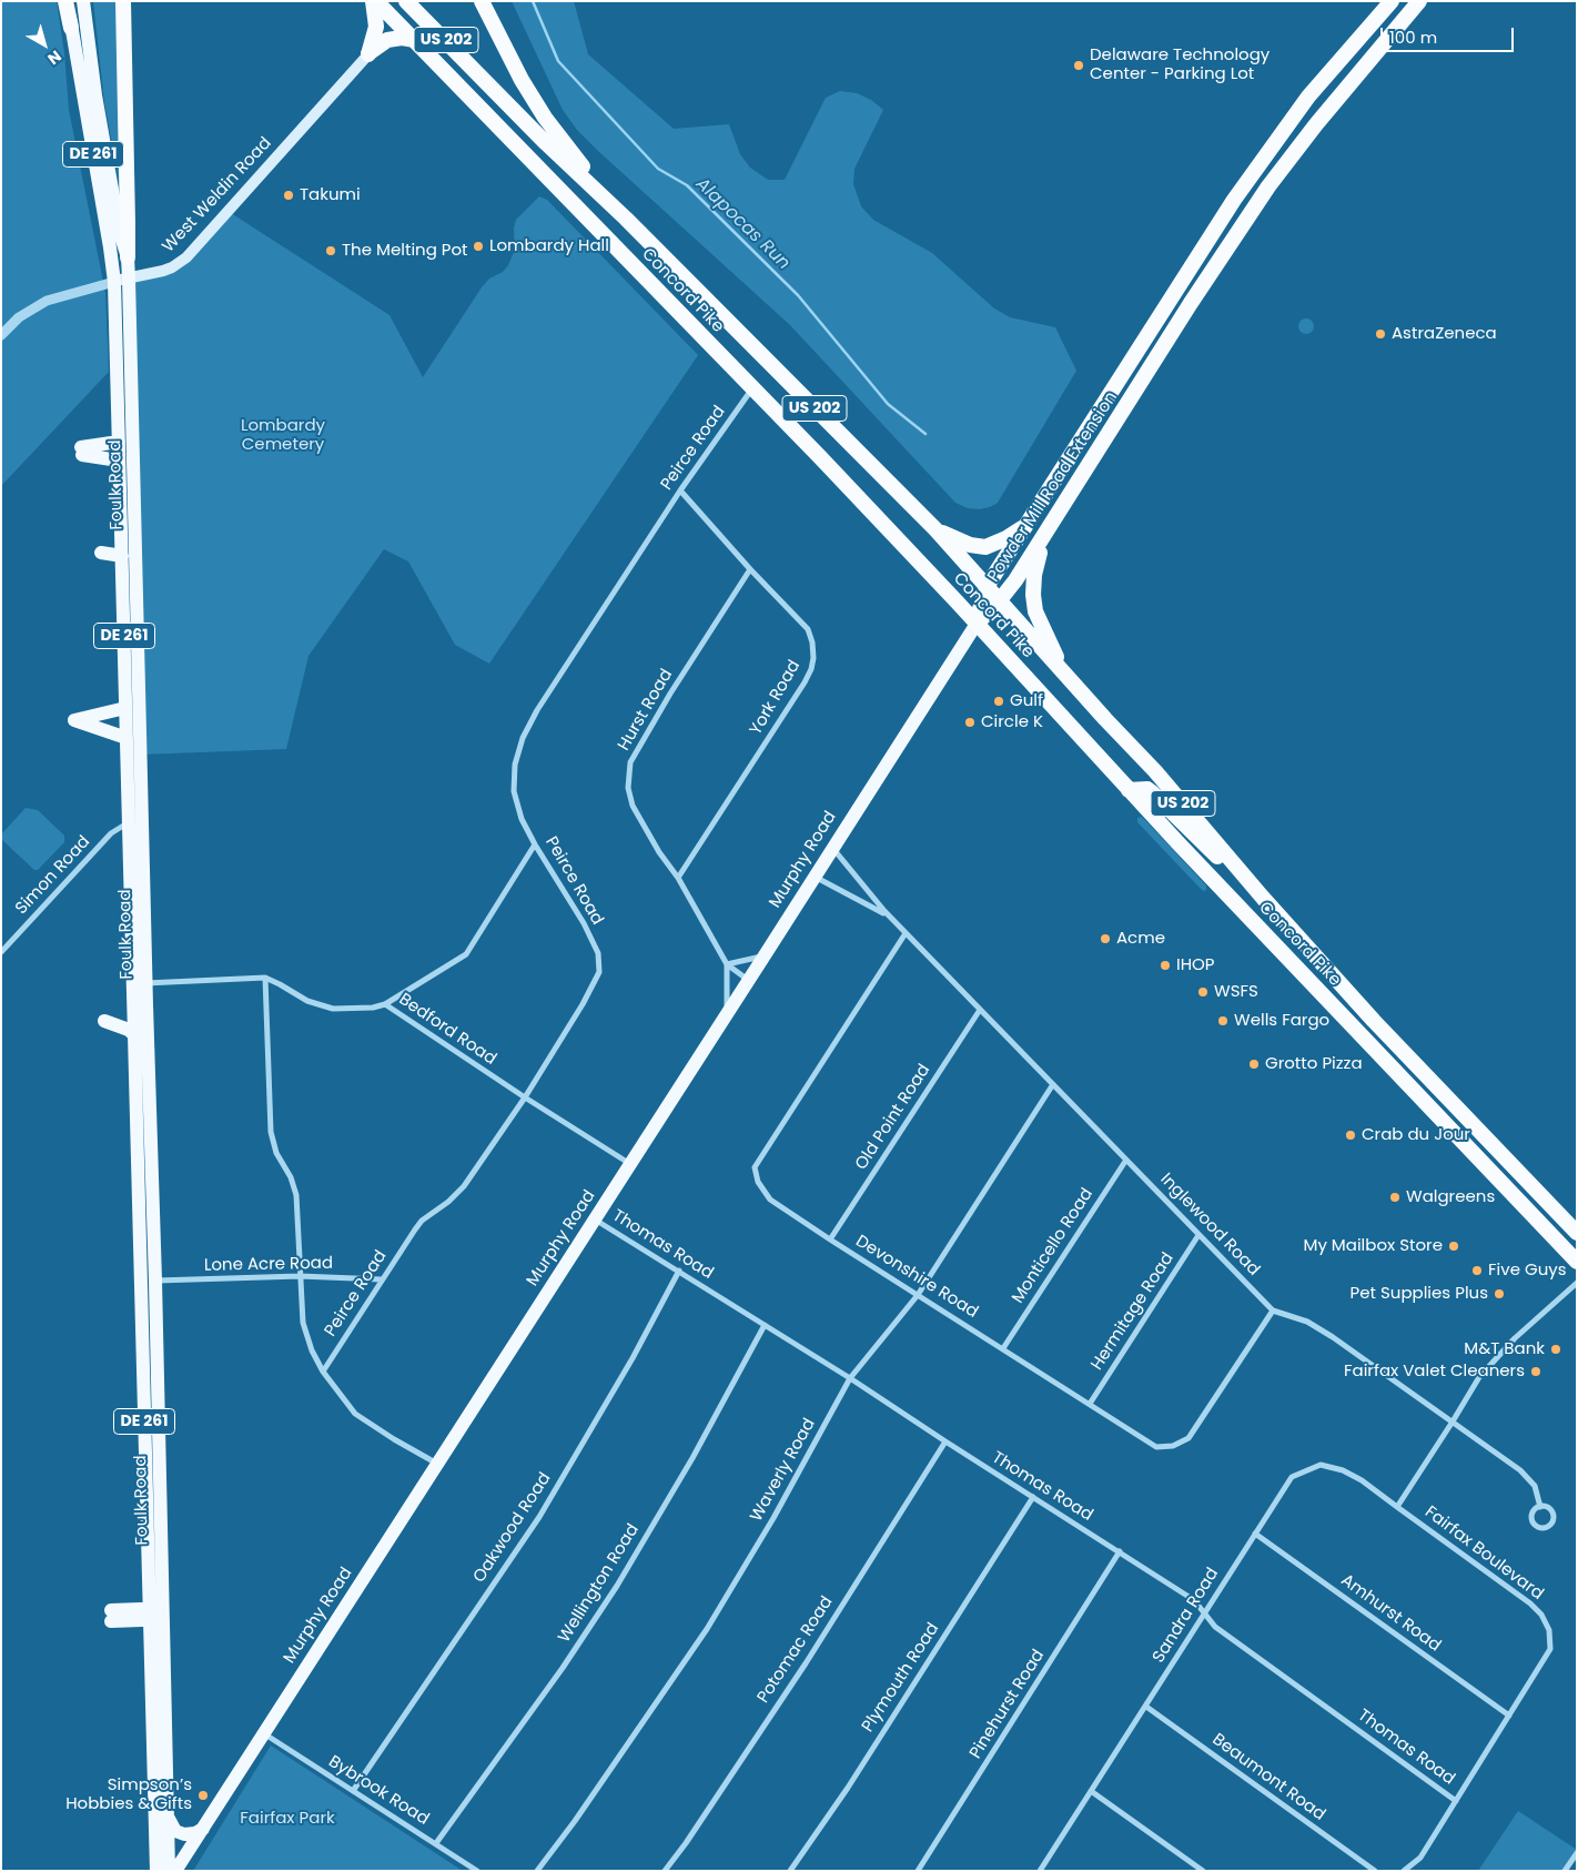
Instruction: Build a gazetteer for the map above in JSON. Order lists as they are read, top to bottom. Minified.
{"streets":{"highway":["US 202","Concord Pike","Powder Mill Road Extension"],"main road":["DE 261","West Weldin Road","Foulk Road","Murphy Road"],"street":["Peirce Road","York Road","Hurst Road","Simon Road","Bedford Road","Old Point Road","Inglewood Road","Thomas Road","Monticello Road","Lone Acre Road","Devonshire Road","Hermitage Road","Waverly Road","Oakwood Road","Fairfax Boulevard","Wellington Road","Amhurst Road","Sandra Road","Potomac Road","Plymouth Road","Pinehurst Road","Beaumont Road","Bybrook Road"]},"crossings":[["West Weldin Road","Foulk Road"],["Concord Pike","Peirce Road"],["Concord Pike","Powder Mill Road Extension"],["Concord Pike","Murphy Road"],["Peirce Road","York Road"],["Peirce Road","Bedford Road"],["Peirce Road","Lone Acre Road"],["Foulk Road","Simon Road"],["Foulk Road","Lone Acre Road"],["Powder Mill Road Extension","Murphy Road"],["York Road","Hurst Road"],["Hurst Road","Murphy Road"],["Murphy Road","Bedford Road"],["Murphy Road","Inglewood Road"],["Murphy Road","Thomas Road"],["Murphy Road","Bybrook Road"],["Old Point Road","Inglewood Road"],["Old Point Road","Devonshire Road"],["Inglewood Road","Monticello Road"],["Inglewood Road","Devonshire Road"],["Inglewood Road","Hermitage Road"],["Inglewood Road","Waverly Road"],["Thomas Road","Waverly Road"],["Thomas Road","Oakwood Road"],["Thomas Road","Fairfax Boulevard"],["Thomas Road","Wellington Road"],["Thomas Road","Sandra Road"],["Thomas Road","Potomac Road"],["Thomas Road","Plymouth Road"],["Thomas Road","Pinehurst Road"],["Monticello Road","Devonshire Road"],["Devonshire Road","Hermitage Road"],["Devonshire Road","Waverly Road"],["Oakwood Road","Bybrook Road"],["Fairfax Boulevard","Amhurst Road"],["Fairfax Boulevard","Sandra Road"],["Wellington Road","Bybrook Road"],["Amhurst Road","Sandra Road"],["Sandra Road","Beaumont Road"]],"water":["Alapocas Run"],"parks":["Lombardy Cemetery","Fairfax Park"],"places":["Delaware Technology Center - Parking Lot","Takumi","Lombardy Hall","The Melting Pot","AstraZeneca","Gulf","Circle K","Acme","IHOP","WSFS","Wells Fargo","Grotto Pizza","Crab du Jour","Walgreens","My Mailbox Store","Five Guys","Pet Supplies Plus","M&T Bank","Fairfax Valet Cleaners","Simpson’s Hobbies & Gifts"],"scale_bar":"100 m","north":"bottom right"}
